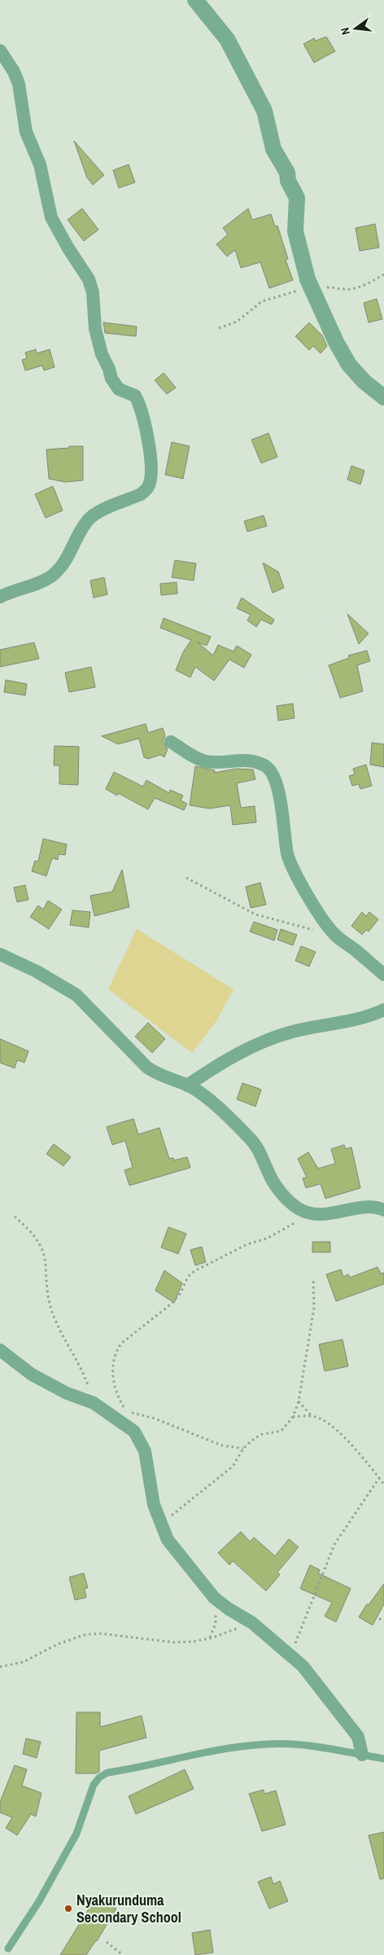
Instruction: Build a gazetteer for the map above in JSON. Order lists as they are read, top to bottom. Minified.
{"places":["Nyakurunduma Secondary School"],"north":"left"}
